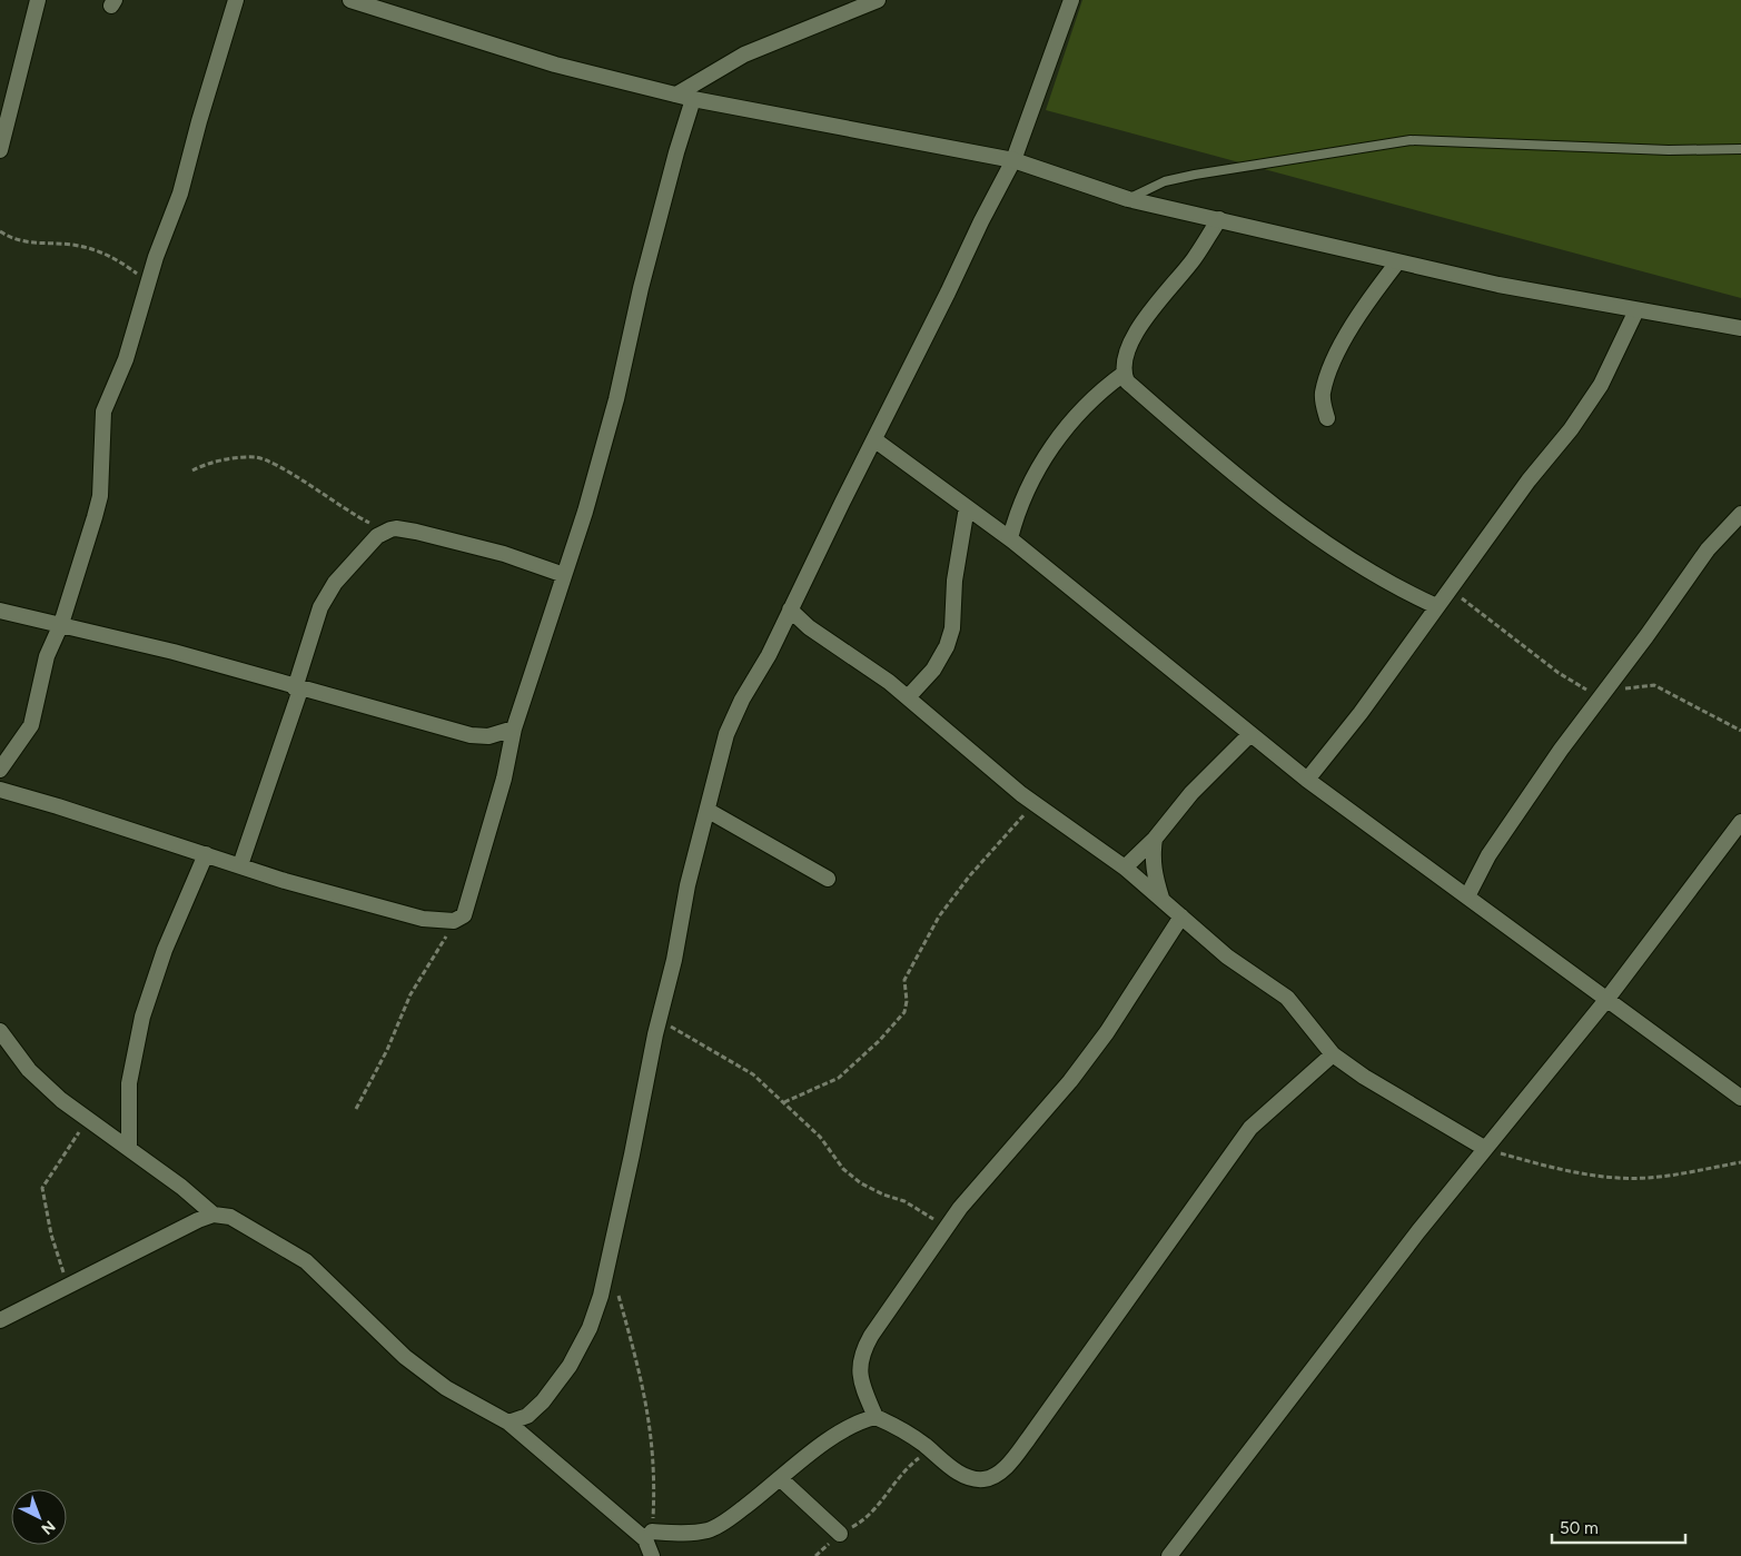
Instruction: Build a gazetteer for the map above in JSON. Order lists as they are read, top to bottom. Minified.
{"scale_bar":"50 m","north":"bottom right"}
